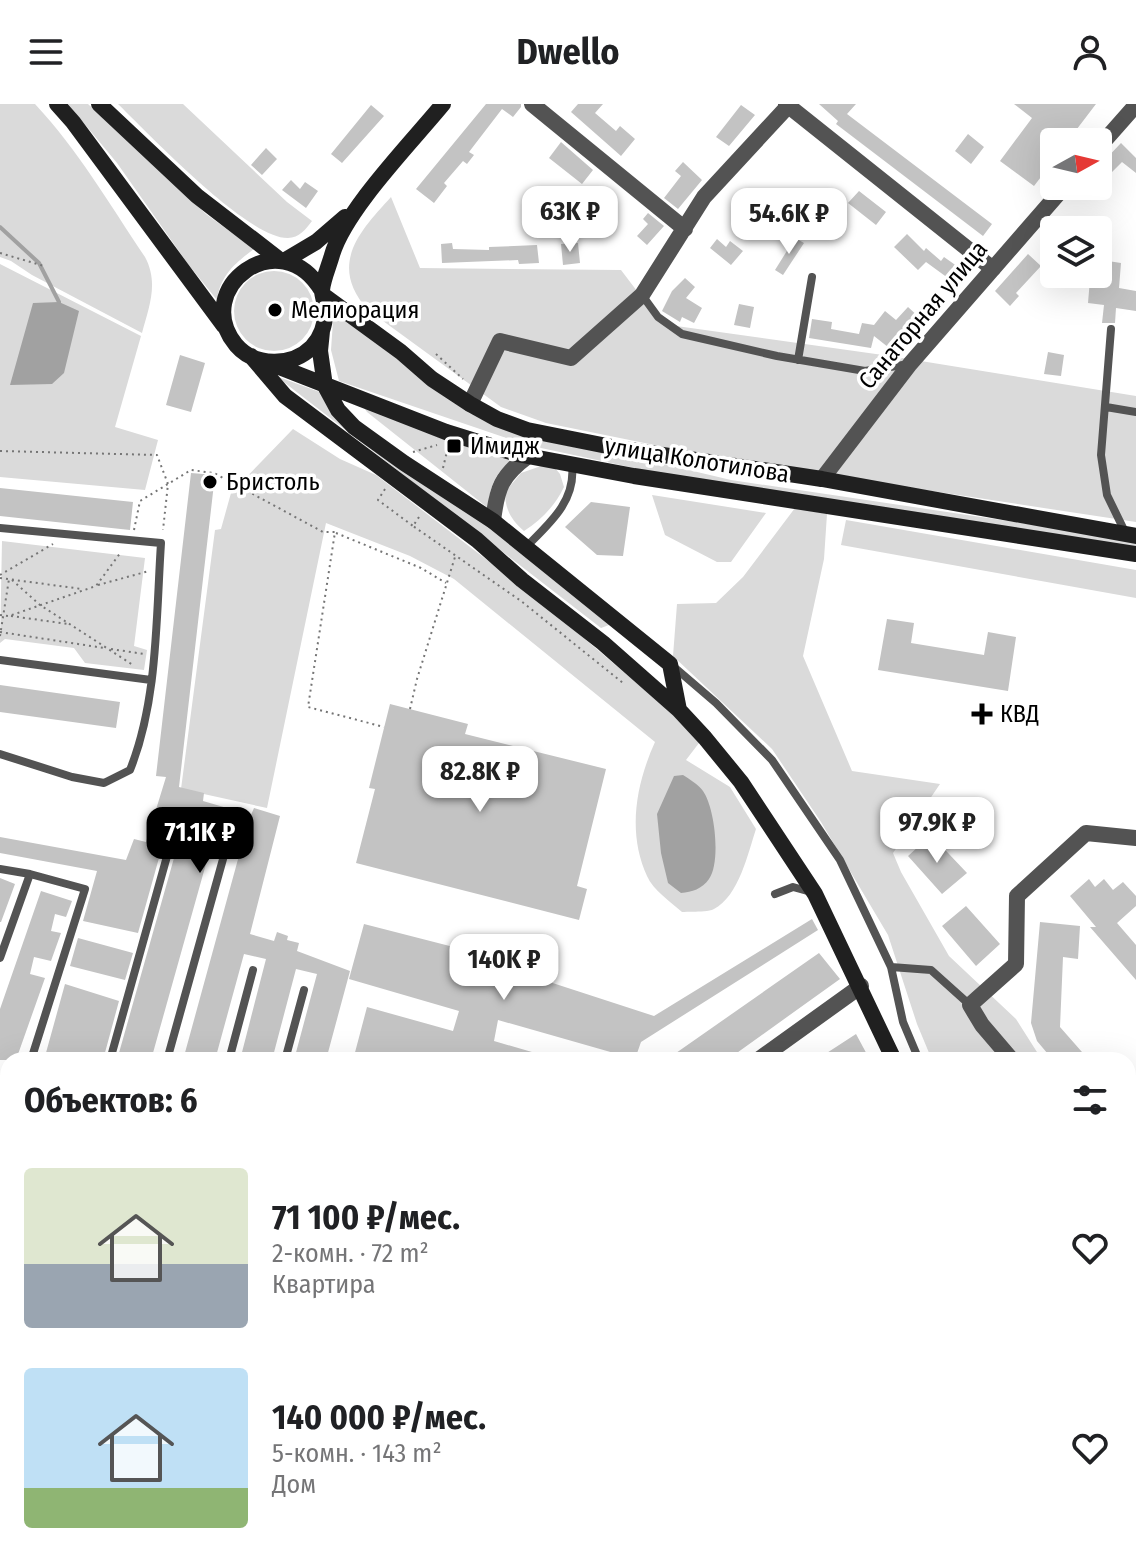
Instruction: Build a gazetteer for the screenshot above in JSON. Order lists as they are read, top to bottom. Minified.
{"streets":{"main road":["улица Колотилова"],"street":["Санаторная улица"]},"crossings":[["Санаторная улица","улица Колотилова"]],"places":{"other":["Мелиорация","Бристоль"],"transit":["Имидж"],"health":["КВД"]},"north":"right","page":{"header":"Dwello","price":["63K ₽","54.6K ₽","82.8K ₽","97.9K ₽","71.1K ₽","140K ₽"],"heading":"Объектов: 6","list":[{"name":"71 100 ₽/мес.","note":"2-комн. · 72 m² · Квартира"},{"name":"140 000 ₽/мес.","note":"5-комн. · 143 m² · Дом"}]}}
